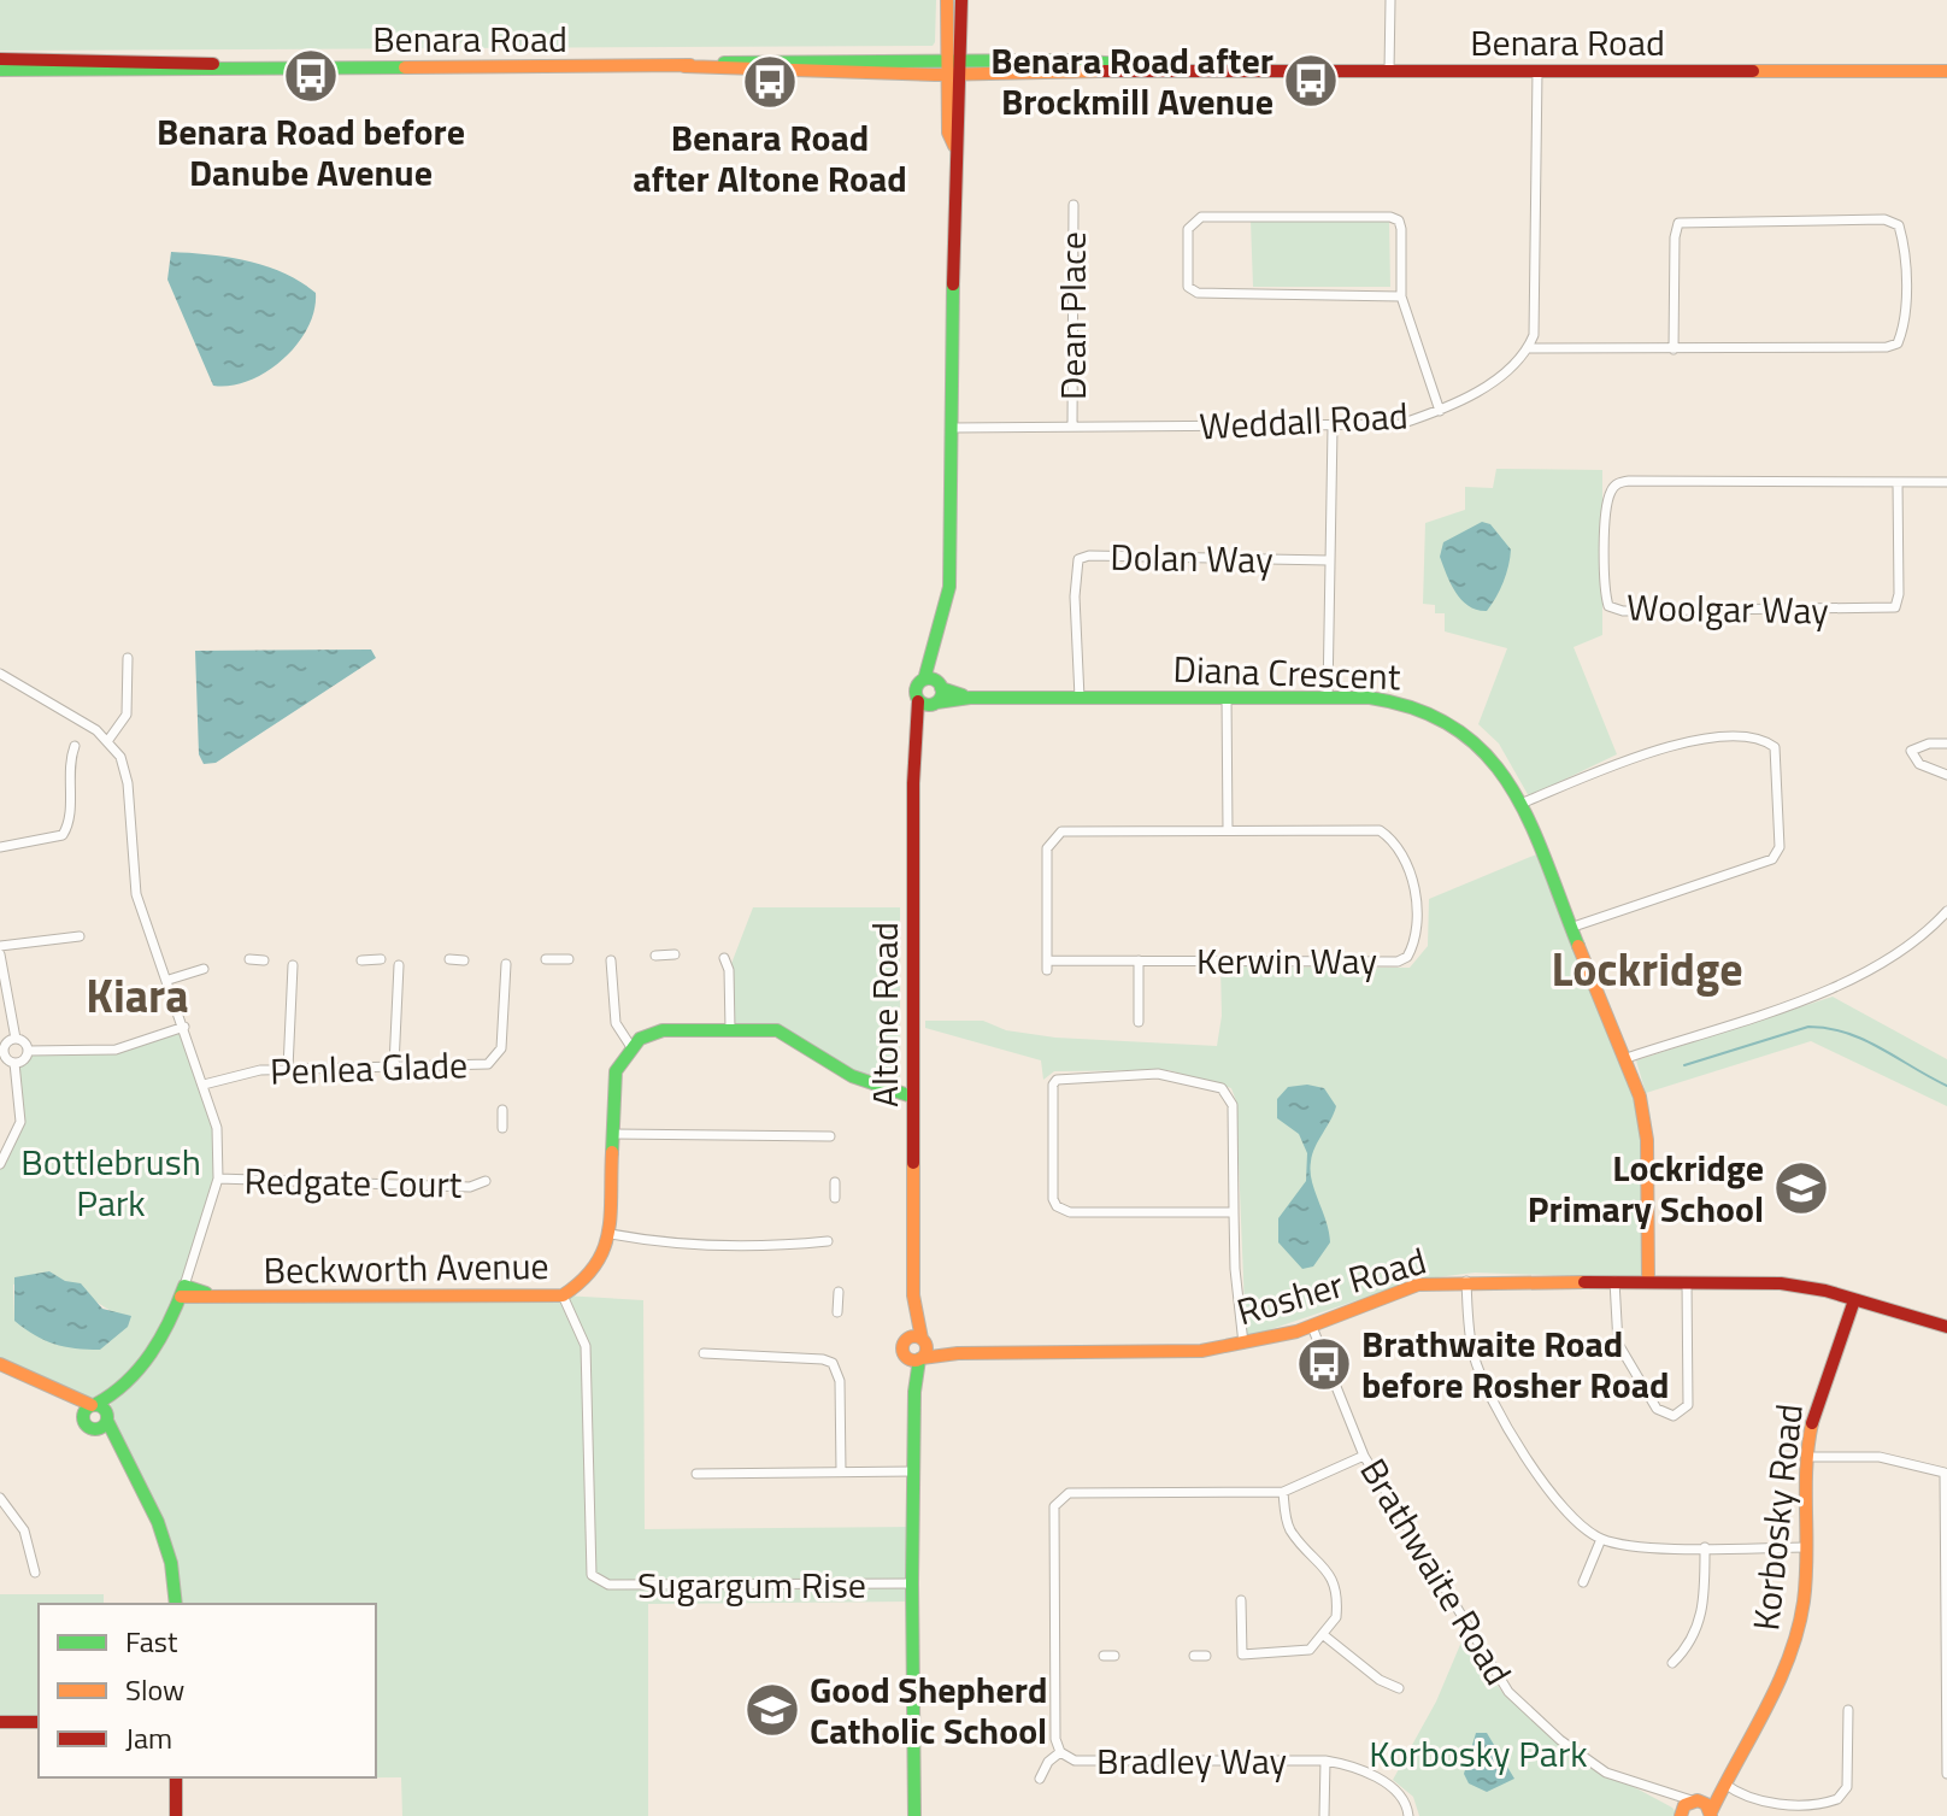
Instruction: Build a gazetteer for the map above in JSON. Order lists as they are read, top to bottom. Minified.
{"streets":{"street":["Benara Road","Dean Place","Weddall Road","Dolan Way","Woolgar Way","Diana Crescent","Kerwin Way","Altone Road","Penlea Glade","Redgate Court","Beckworth Avenue","Rosher Road","Korbosky Road","Brathwaite Road","Sugargum Rise","Bradley Way"]},"crossings":[["Dean Place","Weddall Road"],["Dolan Way","Diana Crescent"],["Diana Crescent","Altone Road"],["Diana Crescent","Rosher Road"],["Altone Road","Rosher Road"],["Beckworth Avenue","Sugargum Rise"],["Rosher Road","Korbosky Road"],["Rosher Road","Brathwaite Road"],["Brathwaite Road","Bradley Way"]],"districts":["Lockridge","Kiara"],"parks":["Bottlebrush Park","Korbosky Park"],"places":{"bus stop":["Benara Road before Danube Avenue","Benara Road after Brockmill Avenue","Benara Road after Altone Road","Brathwaite Road before Rosher Road"],"school or university":["Lockridge Primary School","Good Shepherd Catholic School"]},"legend":["Fast","Slow","Jam"]}
